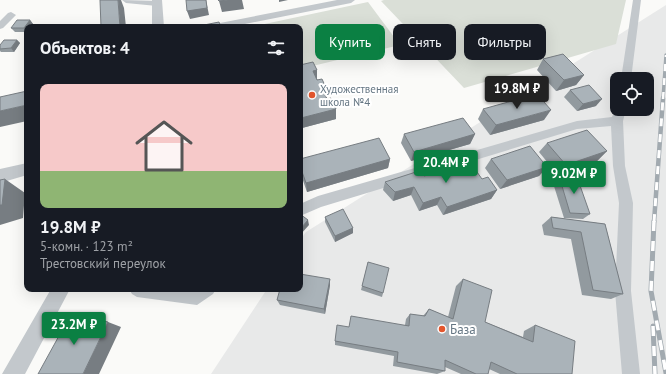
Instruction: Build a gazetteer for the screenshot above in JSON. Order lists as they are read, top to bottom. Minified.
{"places":["Художественная школа №4","База"],"page":{"chip":["Купить","Снять","Фильтры"],"heading":"Объектов: 4","list":[{"name":"19.8M ₽","note":"5-комн. · 123 m² · Трестовский переулок"}],"price":["19.8M ₽","20.4M ₽","9.02M ₽","23.2M ₽"]}}
